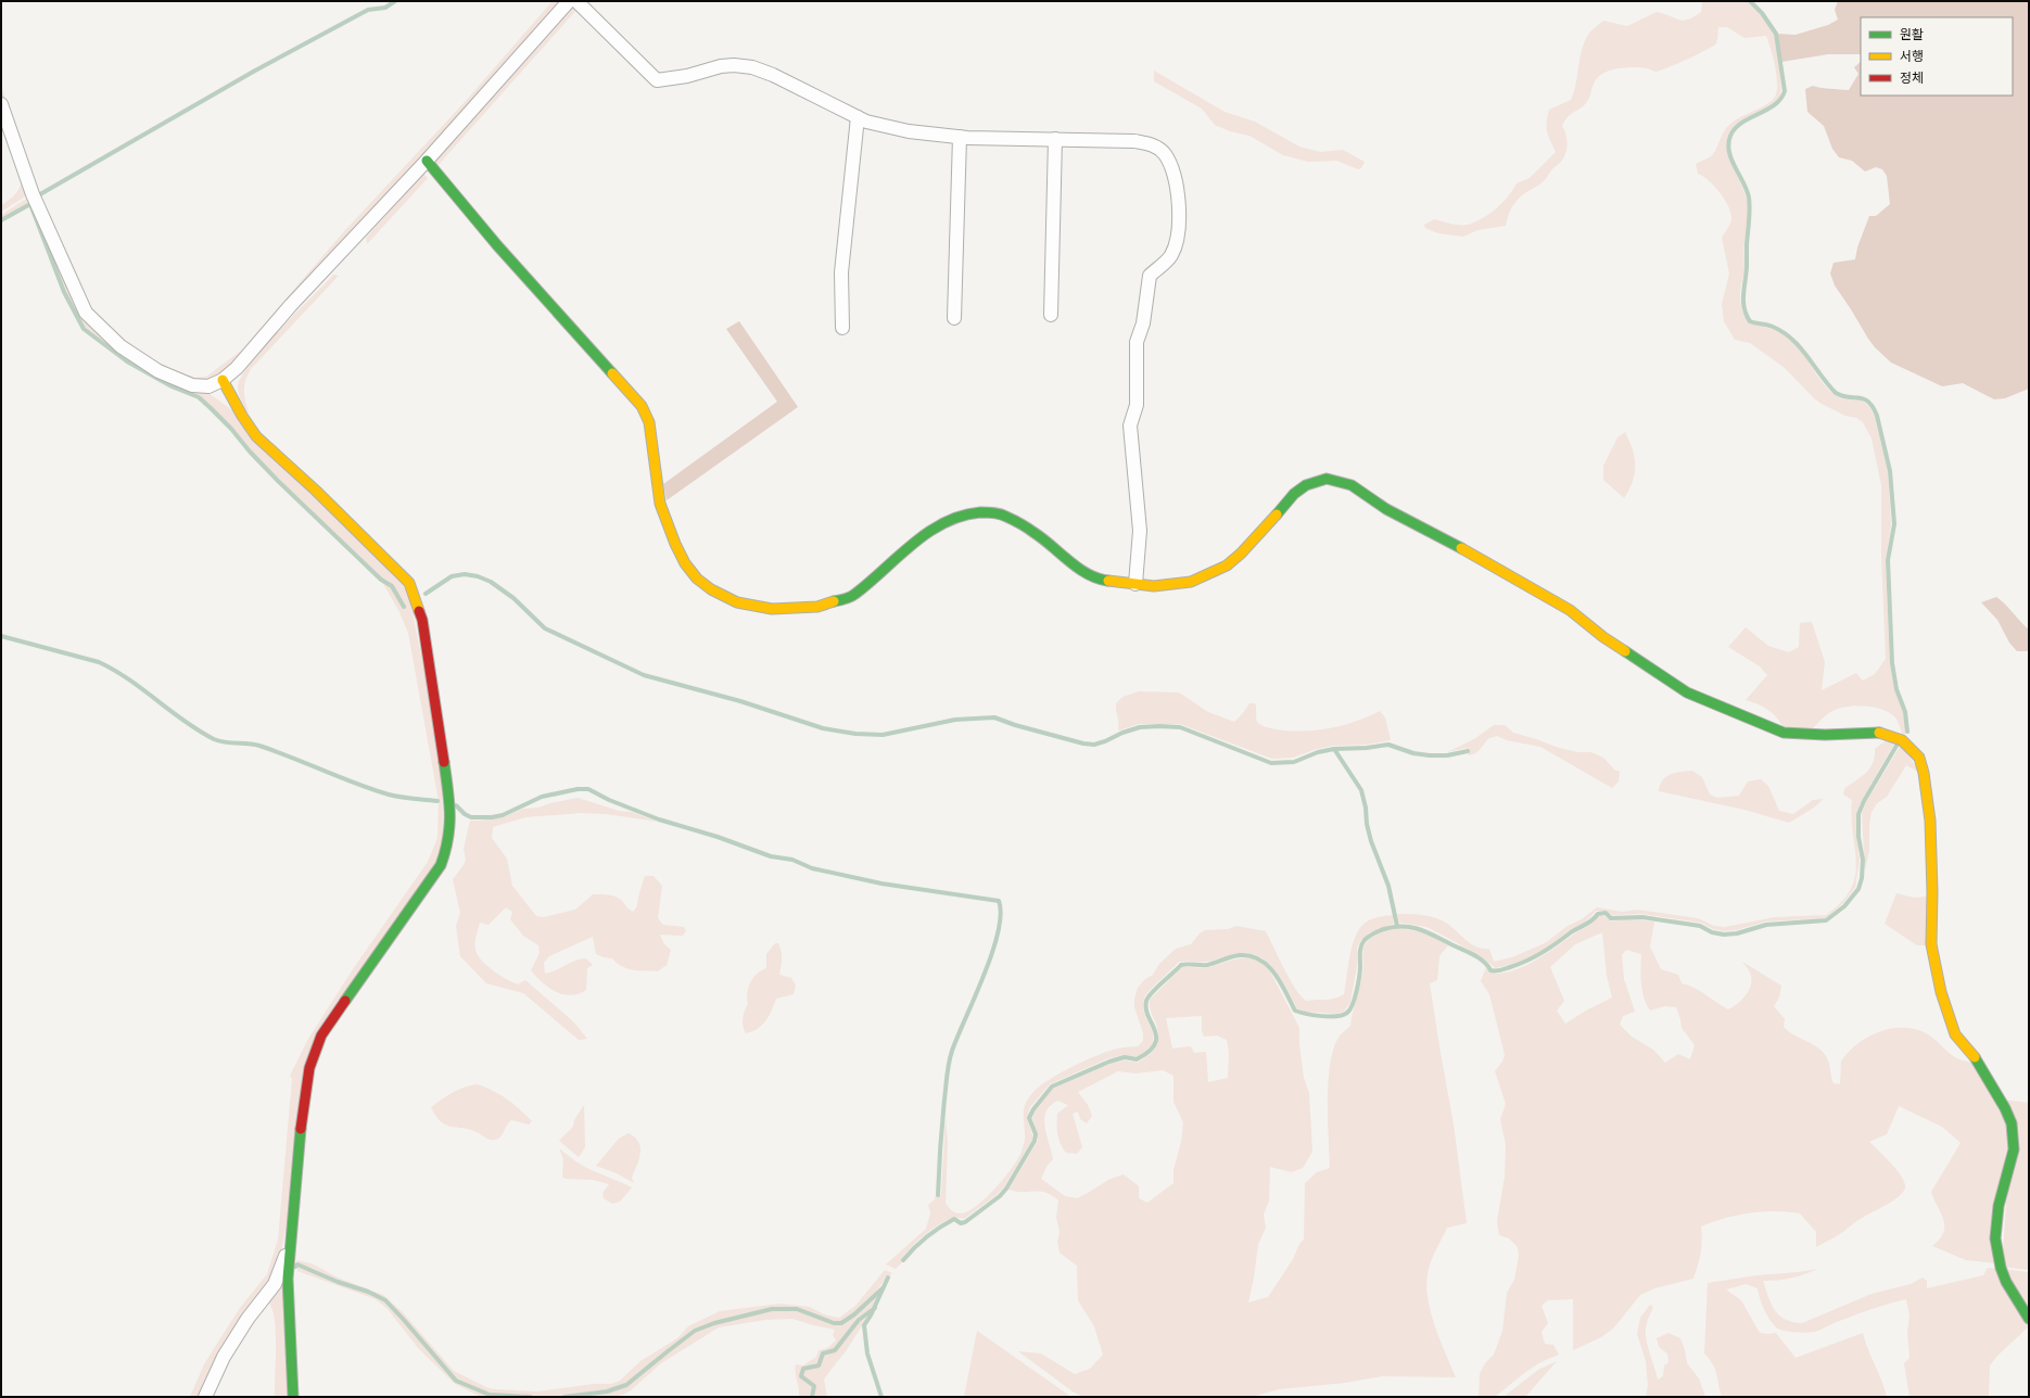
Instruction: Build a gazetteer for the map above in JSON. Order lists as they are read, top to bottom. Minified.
{"legend":["원활","서행","정체"]}
